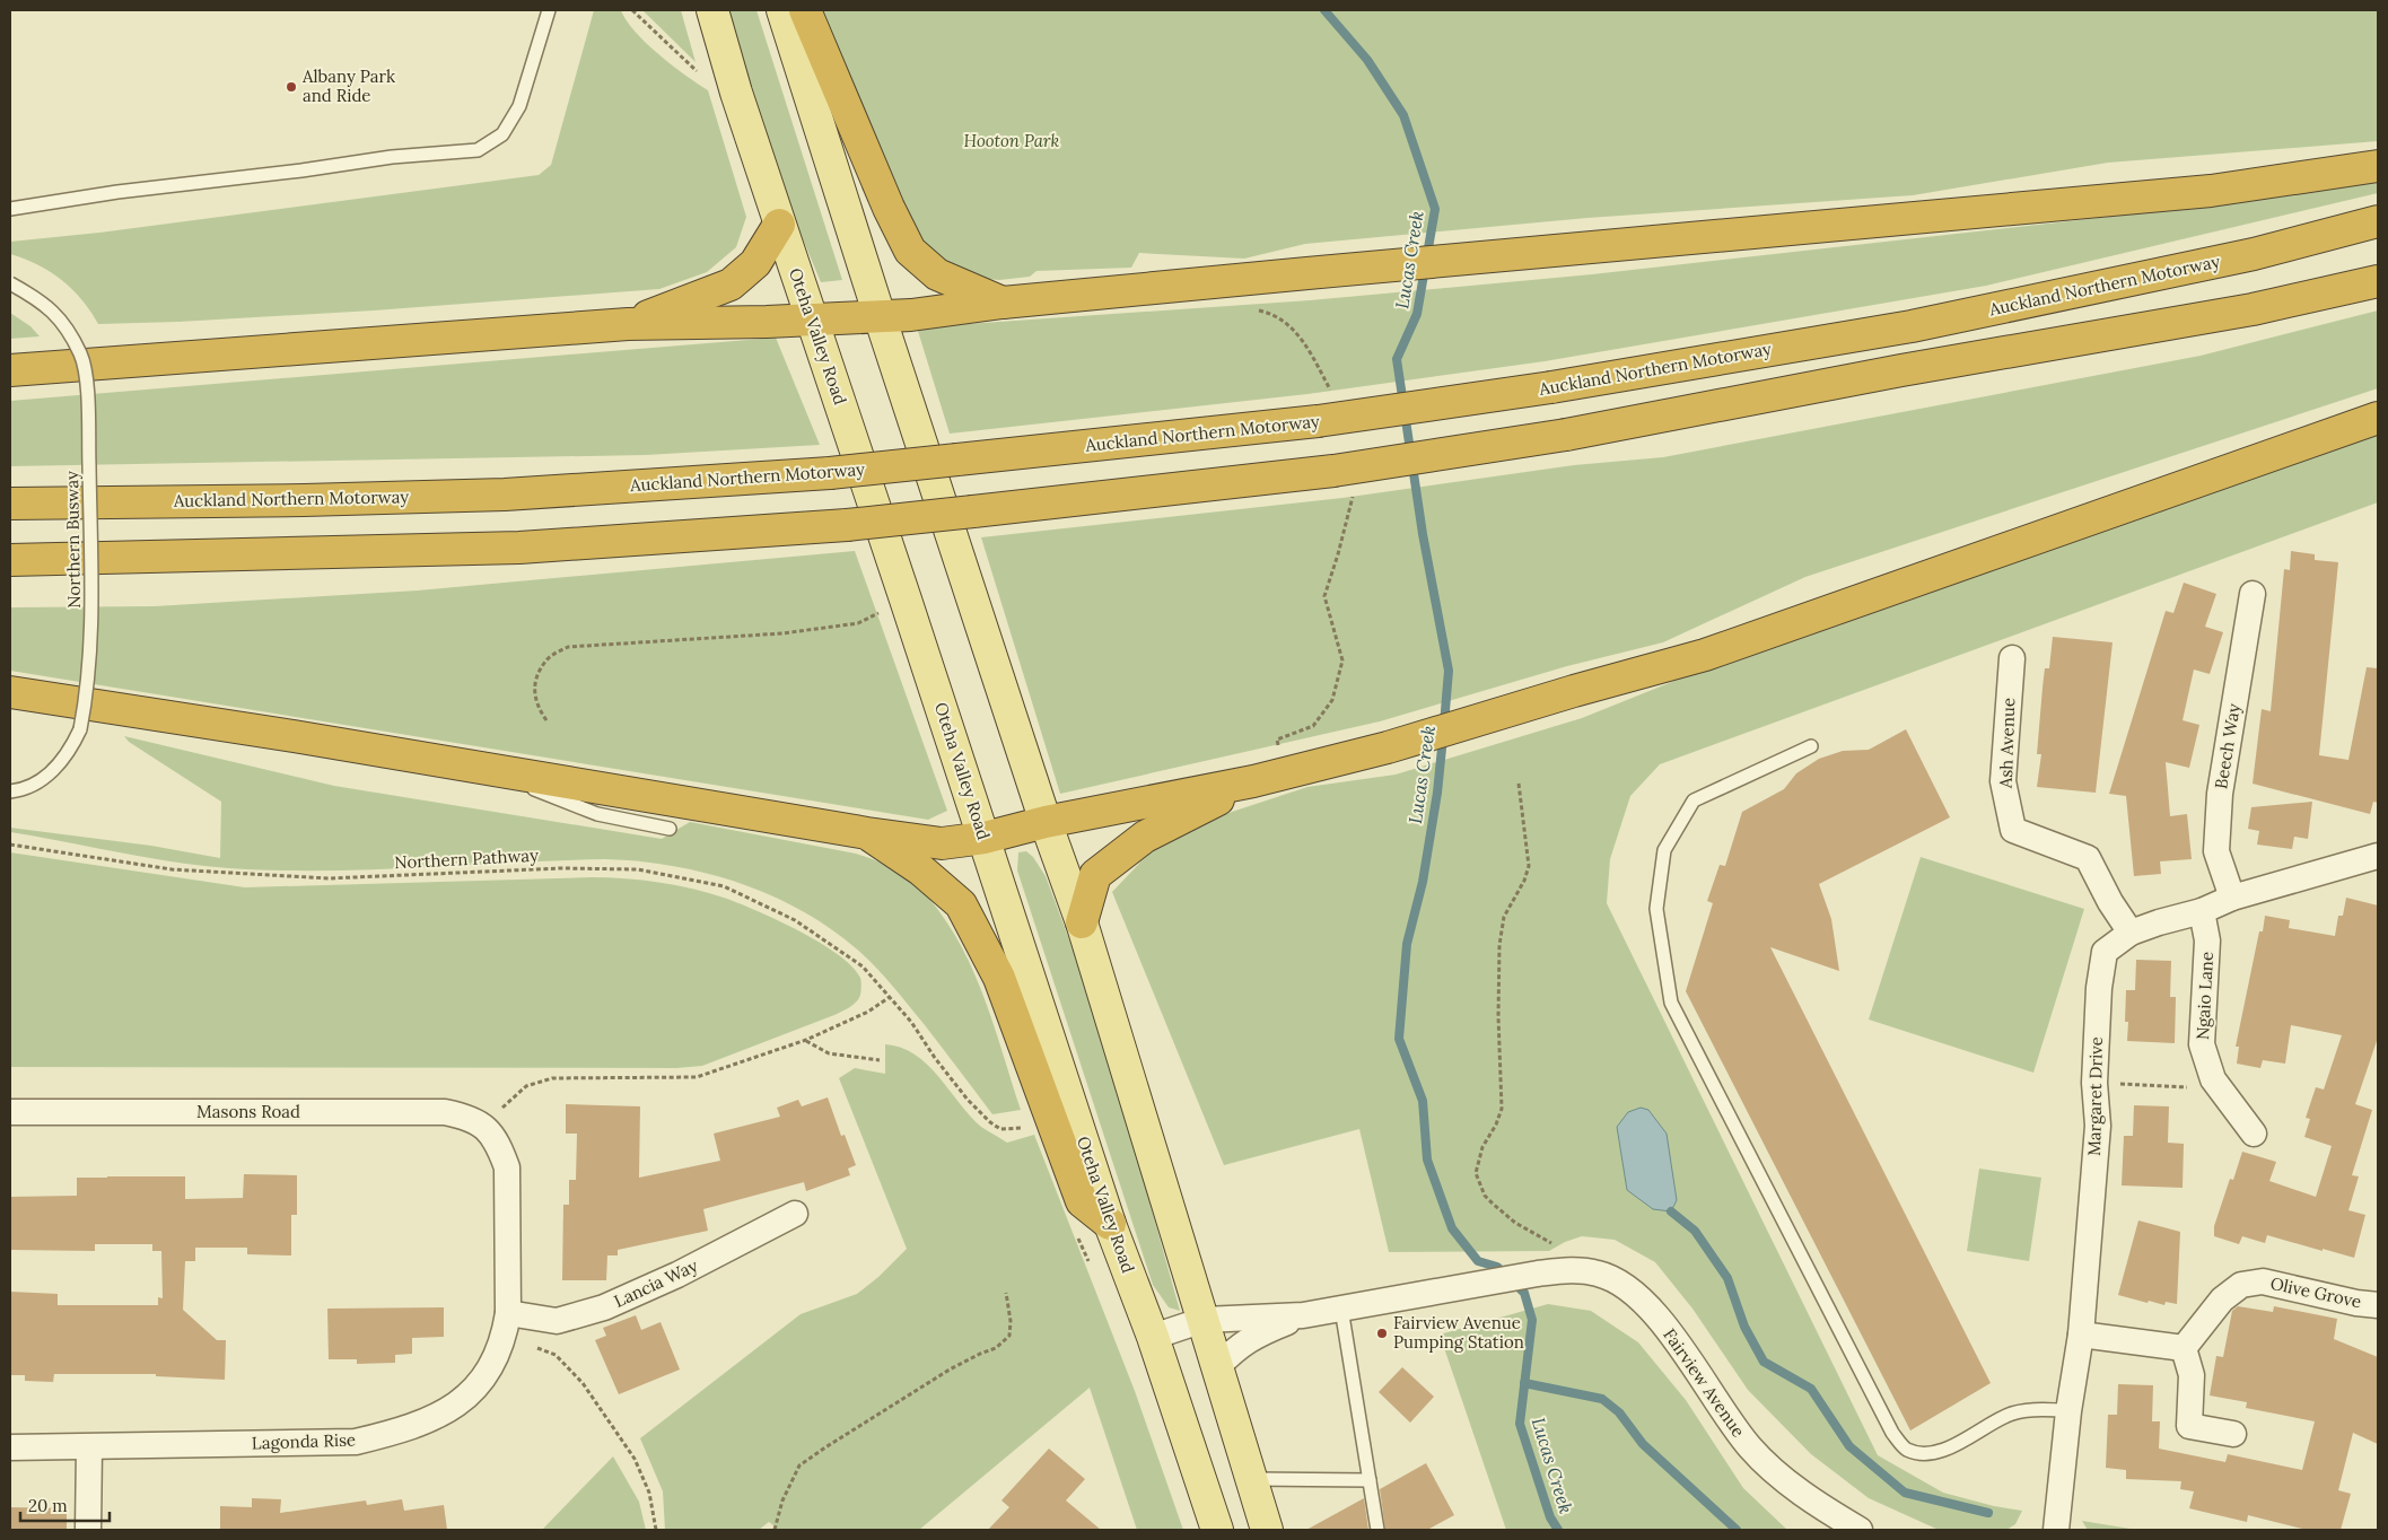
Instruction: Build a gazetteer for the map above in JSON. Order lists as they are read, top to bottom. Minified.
{"streets":{"highway":["Auckland Northern Motorway"],"main road":["Oteha Valley Road"],"street":["Ash Avenue","Beech Way","Ngaio Lane","Margaret Drive","Masons Road","Lancia Way","Olive Grove","Fairview Avenue","Lagonda Rise"],"lane":["Northern Busway"],"path":["Northern Pathway"]},"crossings":[["Oteha Valley Road","Fairview Avenue"],["Ash Avenue","Margaret Drive"],["Beech Way","Margaret Drive"],["Ngaio Lane","Margaret Drive"],["Masons Road","Lagonda Rise"],["Lancia Way","Lagonda Rise"]],"water":["Lucas Creek"],"parks":["Hooton Park"],"places":["Albany Park and Ride","Fairview Avenue Pumping Station"],"scale_bar":"20 m"}
